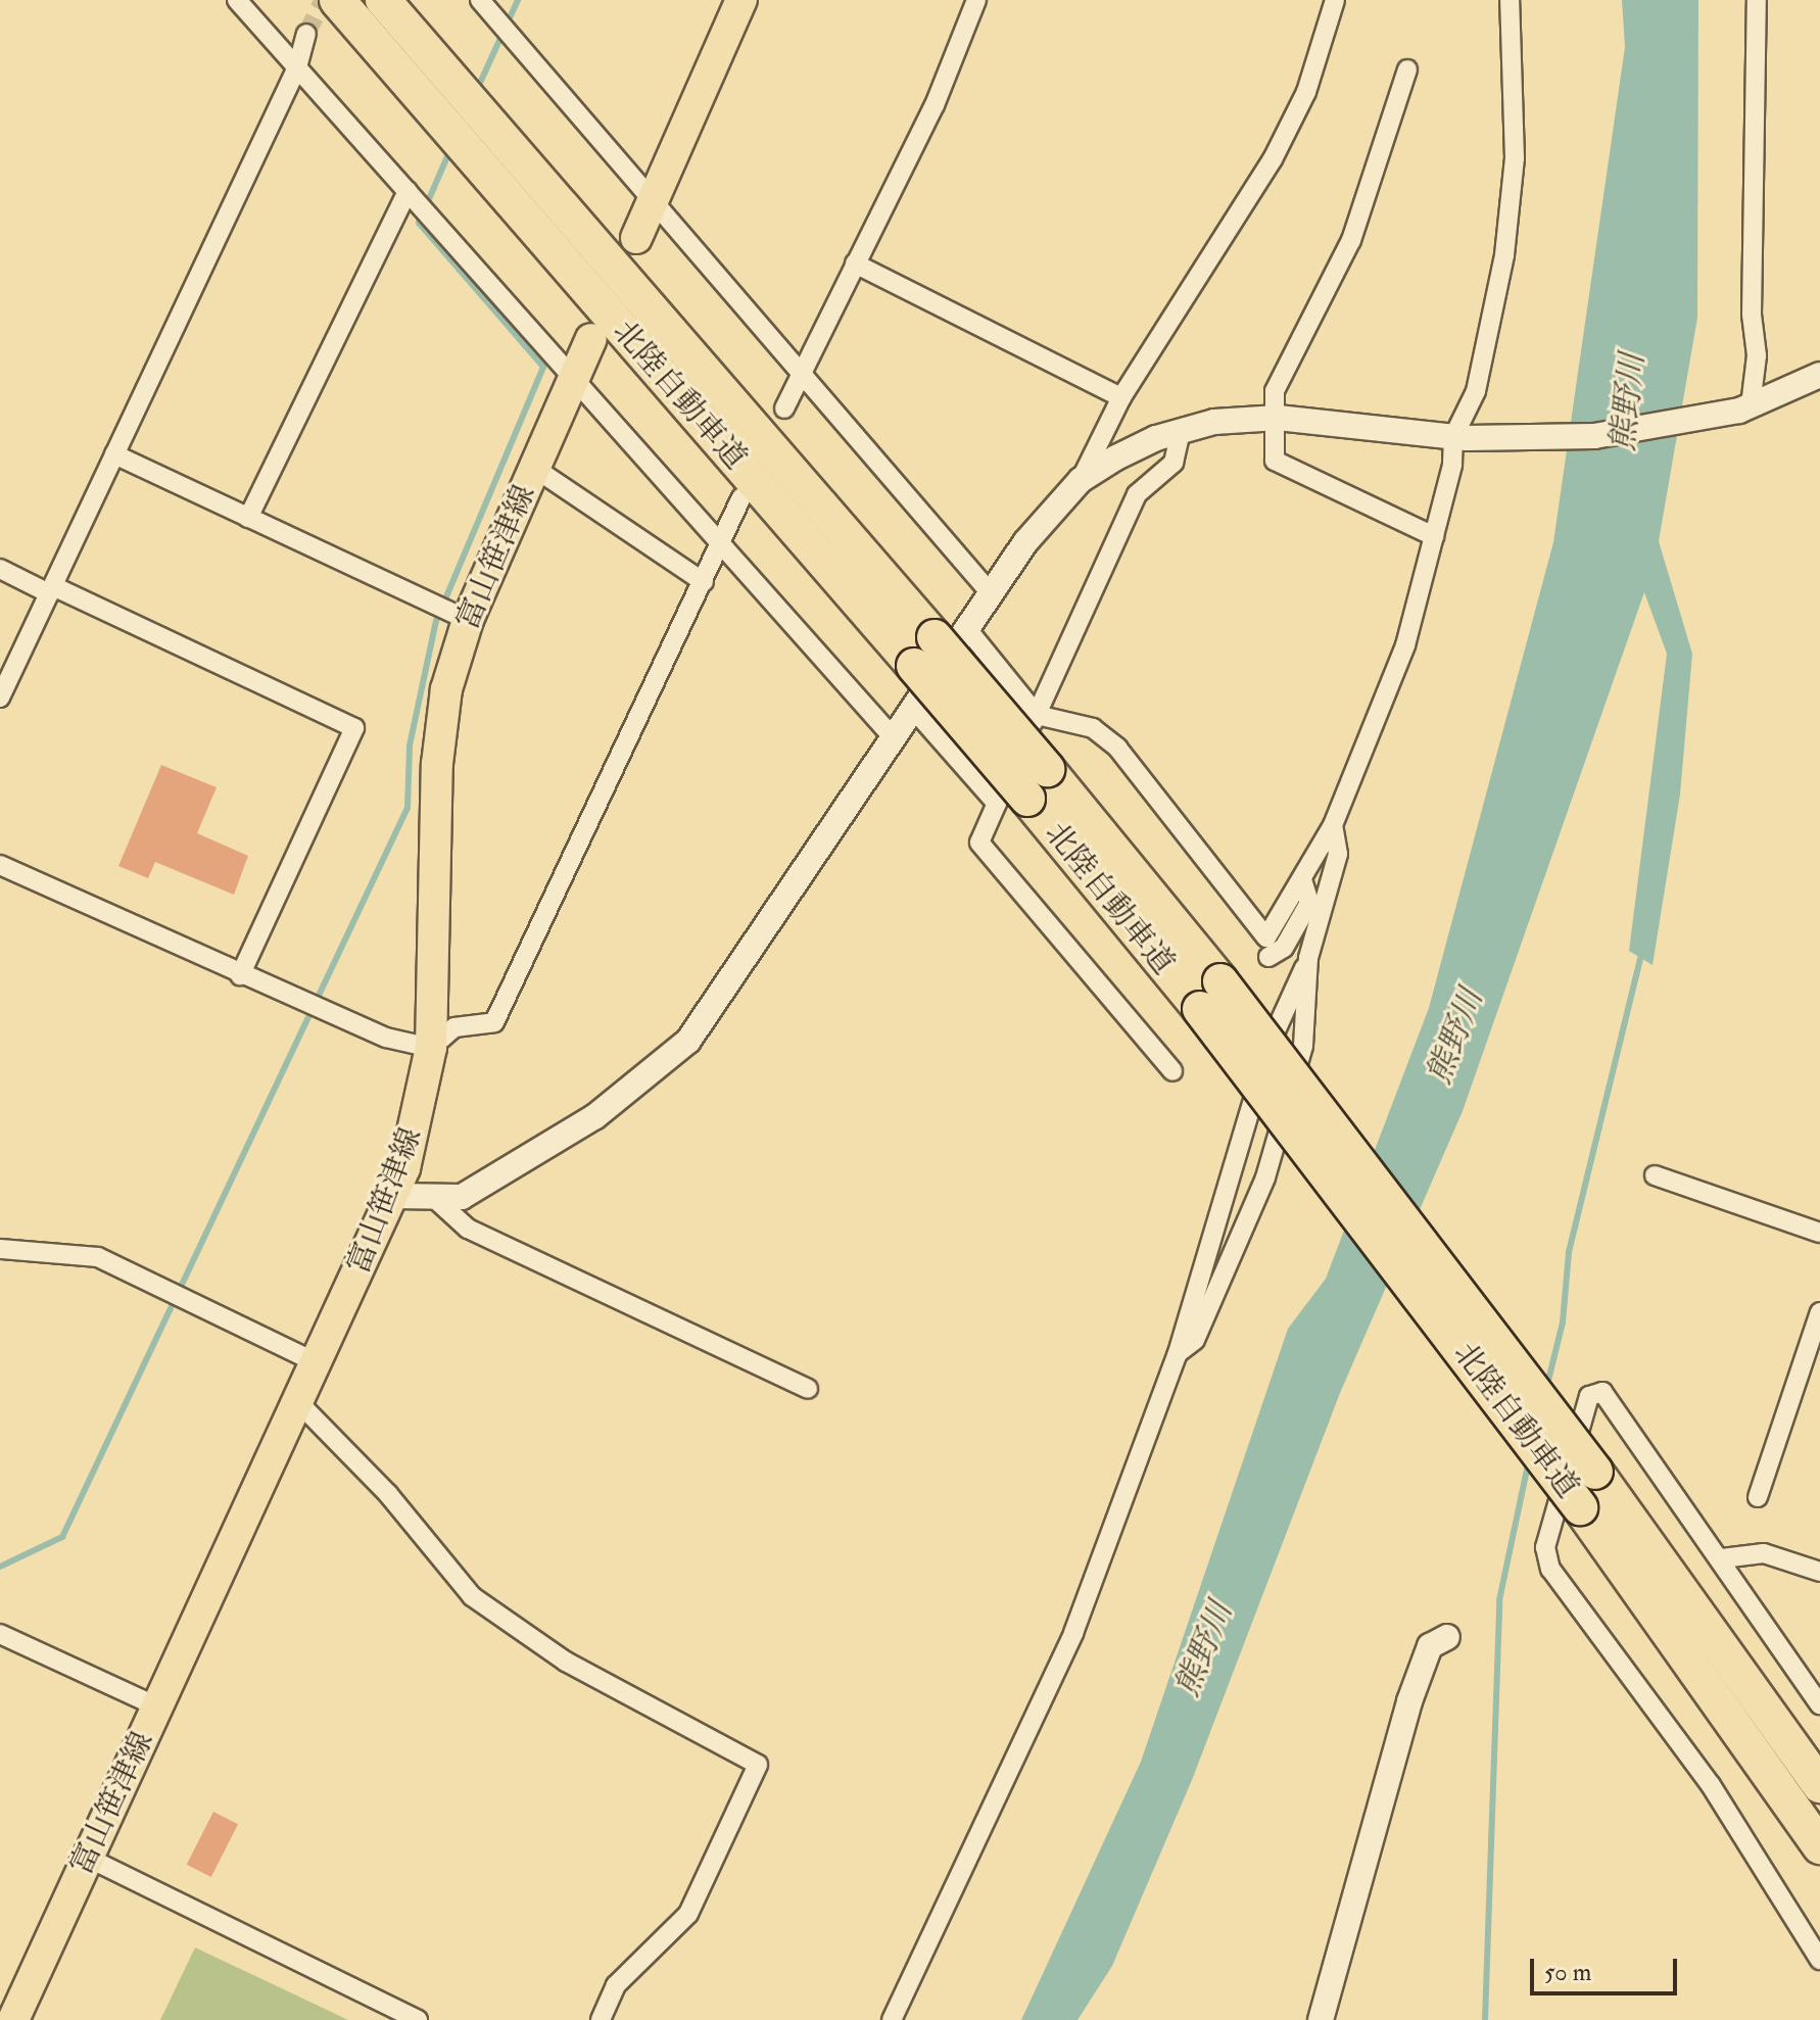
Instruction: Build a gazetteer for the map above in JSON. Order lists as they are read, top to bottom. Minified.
{"streets":{"highway":["北陸自動車道"],"main road":["富山笹津線"]},"water":["熊野川"],"scale_bar":"50 m"}
